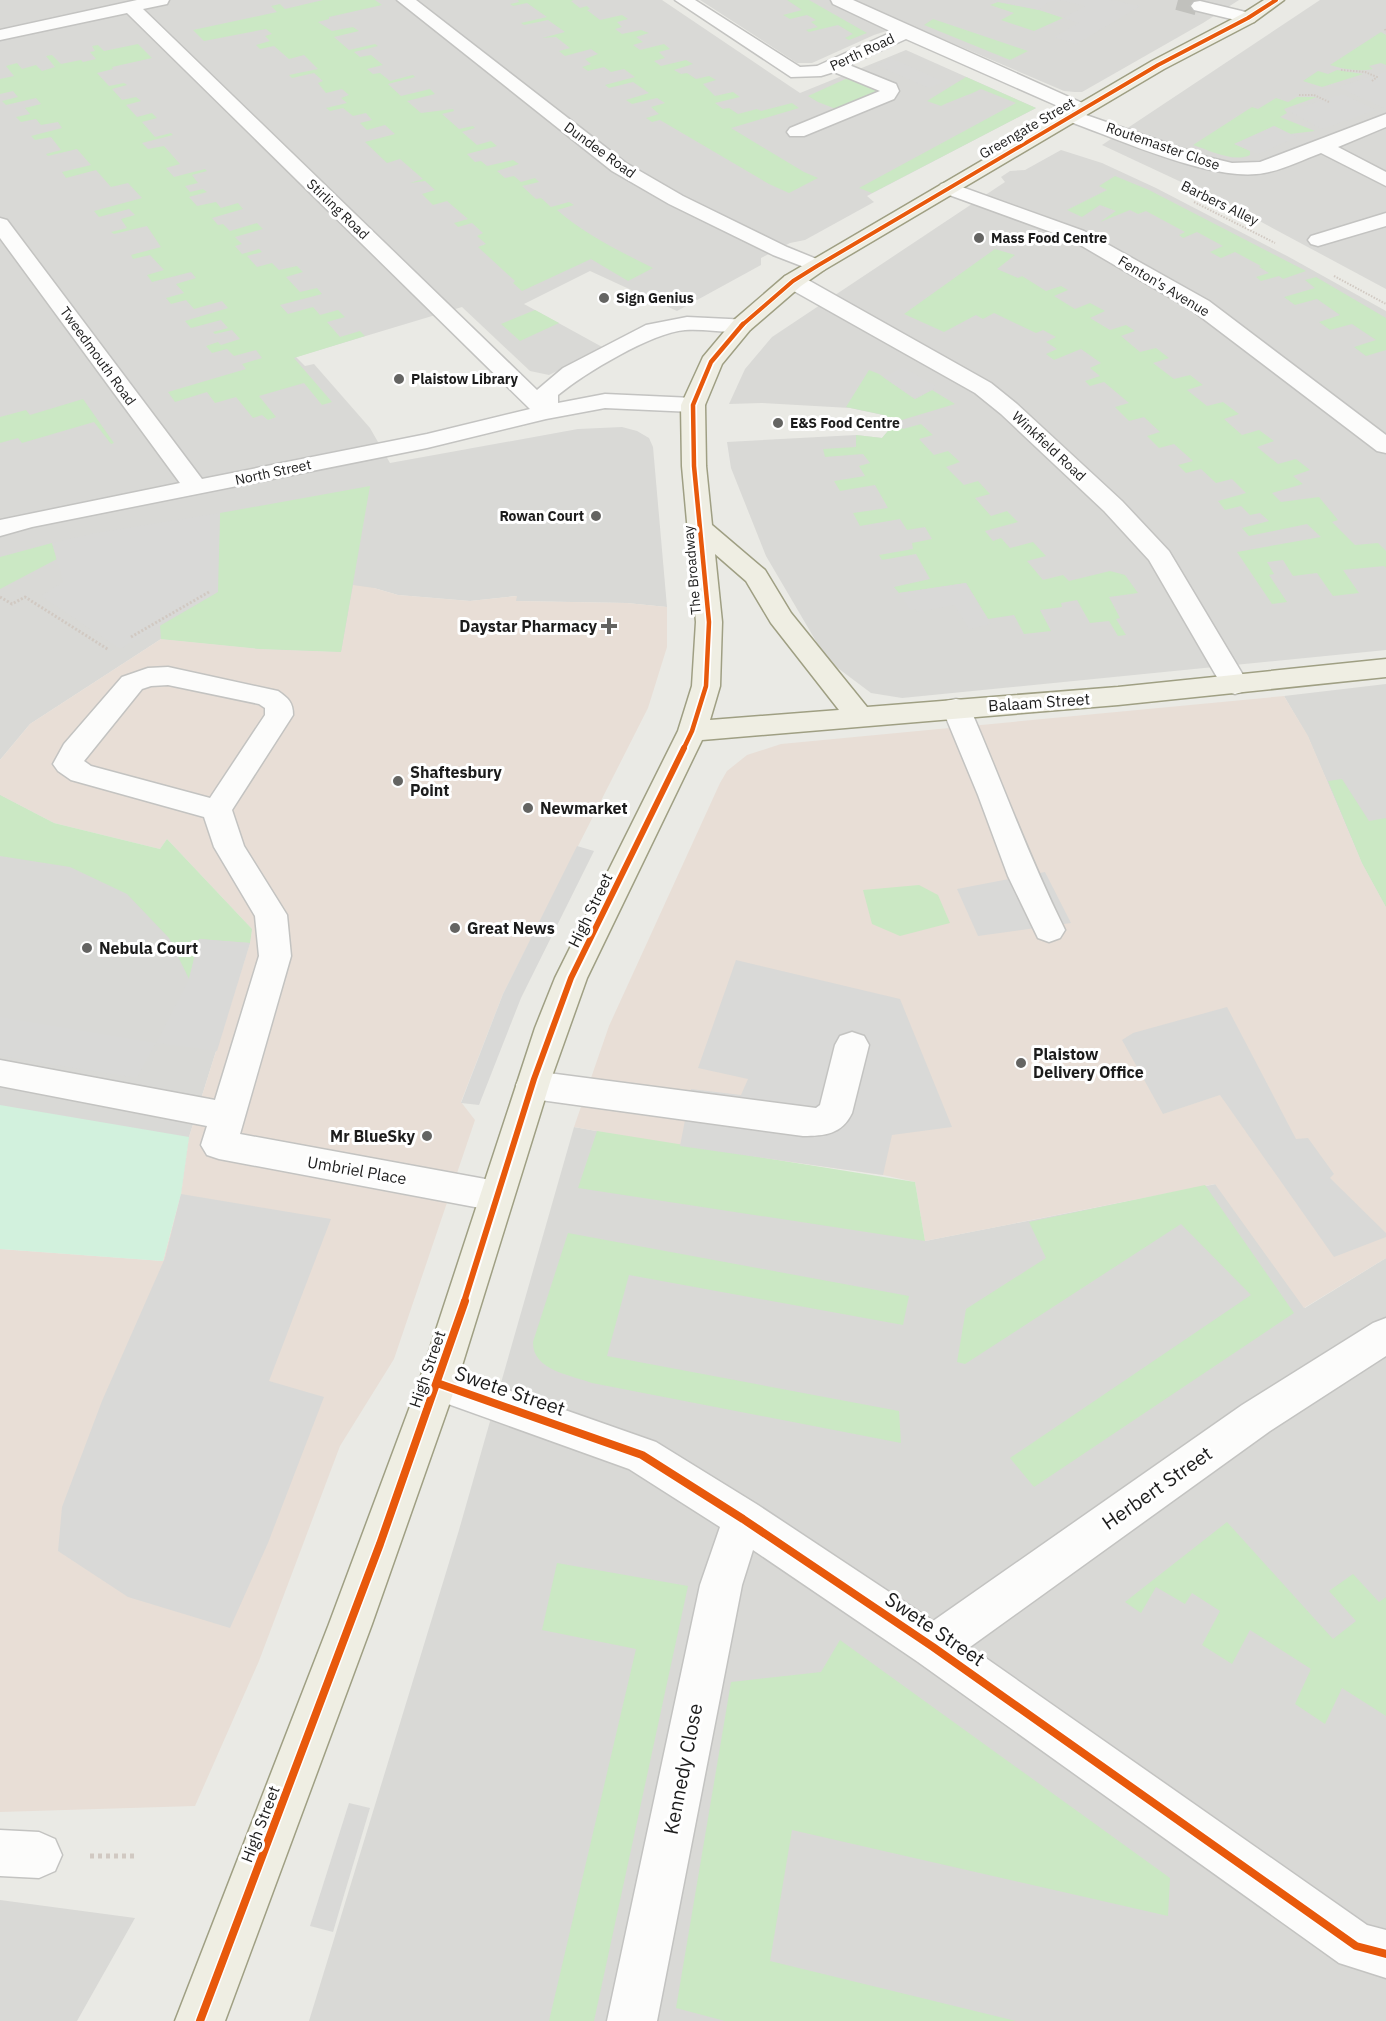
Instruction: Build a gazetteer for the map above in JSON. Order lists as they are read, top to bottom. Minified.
{"streets":{"main road":["Greengate Street","The Broadway","Balaam Street","High Street"],"street":["Perth Road","Routemaster Close","Dundee Road","Stirling Road","Fenton's Avenue","Tweedmouth Road","Winkfield Road","North Street","Umbriel Place","Swete Street","Herbert Street","Kennedy Close"],"path":["Barbers Alley"]},"crossings":[["Perth Road","Greengate Street"],["Perth Road","Routemaster Close"],["Greengate Street","Routemaster Close"],["Greengate Street","Dundee Road"],["Greengate Street","Fenton's Avenue"],["Greengate Street","Winkfield Road"],["Stirling Road","North Street"],["Tweedmouth Road","North Street"],["Winkfield Road","Balaam Street"],["North Street","The Broadway"],["The Broadway","Balaam Street"],["The Broadway","High Street"],["Balaam Street","High Street"],["High Street","Umbriel Place"],["High Street","Swete Street"],["Swete Street","Herbert Street"],["Swete Street","Kennedy Close"]],"places":{"other":["Mass Food Centre","Sign Genius","Plaistow Library","E&S Food Centre","Rowan Court","Shaftesbury Point","Newmarket","Great News","Nebula Court","Plaistow Delivery Office","Mr BlueSky"],"health":["Daystar Pharmacy"]}}
